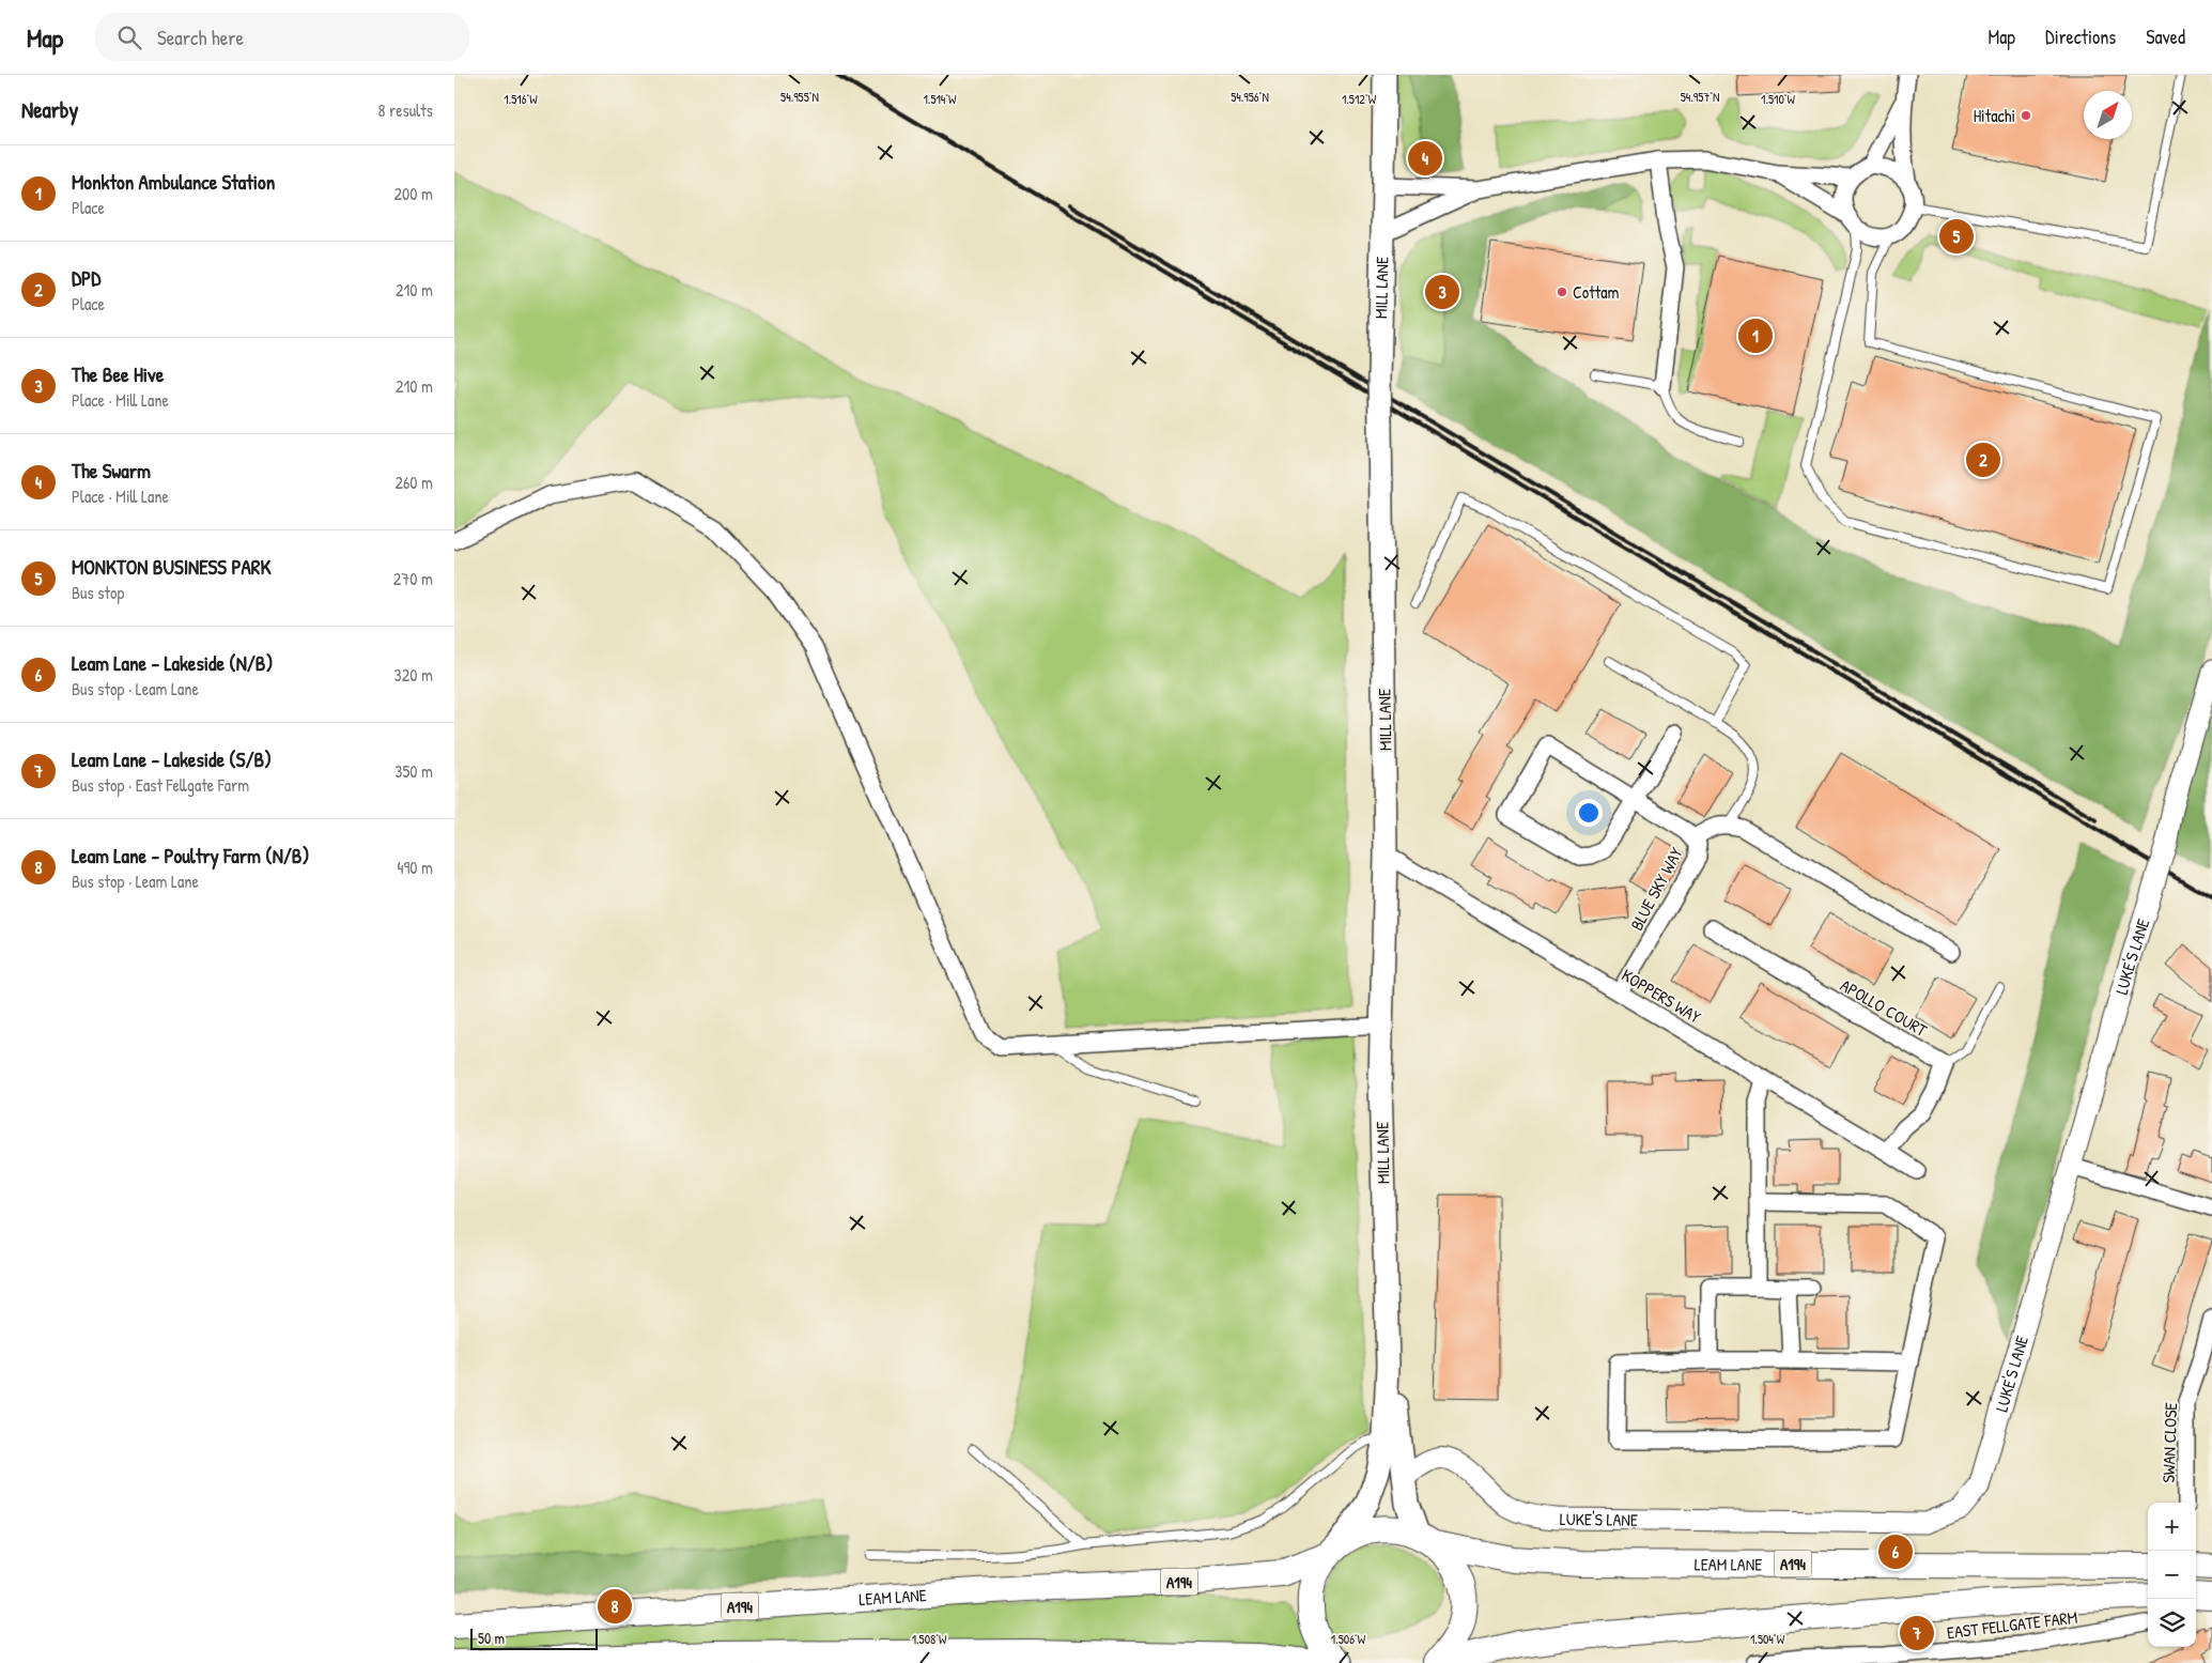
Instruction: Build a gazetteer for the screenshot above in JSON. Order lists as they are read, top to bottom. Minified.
{"streets":{"highway":["LEAM LANE","A194"],"main road":["MILL LANE"],"street":["BLUE SKY WAY","LUKE'S LANE","KOPPERS WAY","APOLLO COURT","SWAN CLOSE","EAST FELLGATE FARM"]},"crossings":[["MILL LANE","LUKE'S LANE"],["MILL LANE","KOPPERS WAY"],["MILL LANE","LEAM LANE"],["BLUE SKY WAY","KOPPERS WAY"]],"places":["Hitachi","Cottam"],"scale_bar":"50 m","north":"top right","page":{"header":"Map","search":"Search here","nav":["Map","Directions","Saved"],"heading":["Nearby","8 results"],"pins":["4","5","3","1","2","6","8","7"],"list":[{"mark":"1","name":"Monkton Ambulance Station","note":"Place","value":"200 m"},{"mark":"2","name":"DPD","note":"Place","value":"210 m"},{"mark":"3","name":"The Bee Hive","note":"Place · Mill Lane","value":"210 m"},{"mark":"4","name":"The Swarm","note":"Place · Mill Lane","value":"260 m"},{"mark":"5","name":"MONKTON BUSINESS PARK","note":"Bus stop","value":"270 m"},{"mark":"6","name":"Leam Lane - Lakeside (N/B)","note":"Bus stop · Leam Lane","value":"320 m"},{"mark":"7","name":"Leam Lane - Lakeside (S/B)","note":"Bus stop · East Fellgate Farm","value":"350 m"},{"mark":"8","name":"Leam Lane - Poultry Farm (N/B)","note":"Bus stop · Leam Lane","value":"490 m"}],"map_buttons":["+","−"],"scale":"50 m"},"coordinates":["54.957°N","54.955°N","54.956°N","1.514°W","1.512°W","1.510°W","1.516°W","1.508°W","1.506°W","1.504°W"]}
